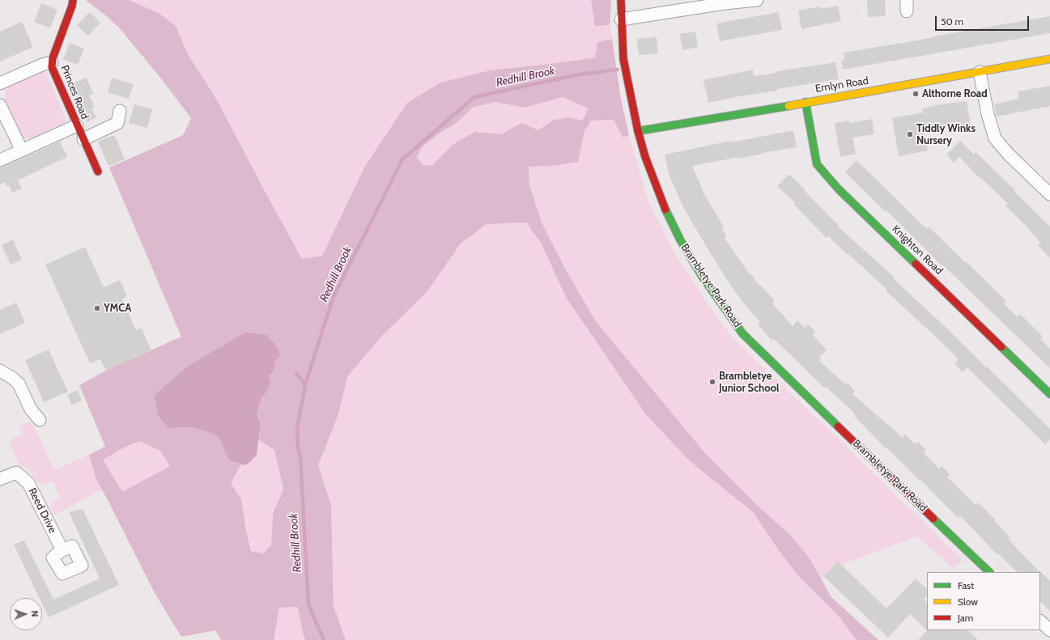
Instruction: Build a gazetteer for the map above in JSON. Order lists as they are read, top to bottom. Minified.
{"streets":{"street":["Emlyn Road","Princes Road","Knighton Road","Brambletye Park Road","Reed Drive"]},"crossings":[["Emlyn Road","Knighton Road"],["Emlyn Road","Brambletye Park Road"]],"water":["Redhill Brook"],"places":["Althorne Road","Tiddly Winks Nursery","YMCA","Brambletye Junior School"],"legend":["Fast","Slow","Jam"],"scale_bar":"50 m","north":"right"}
